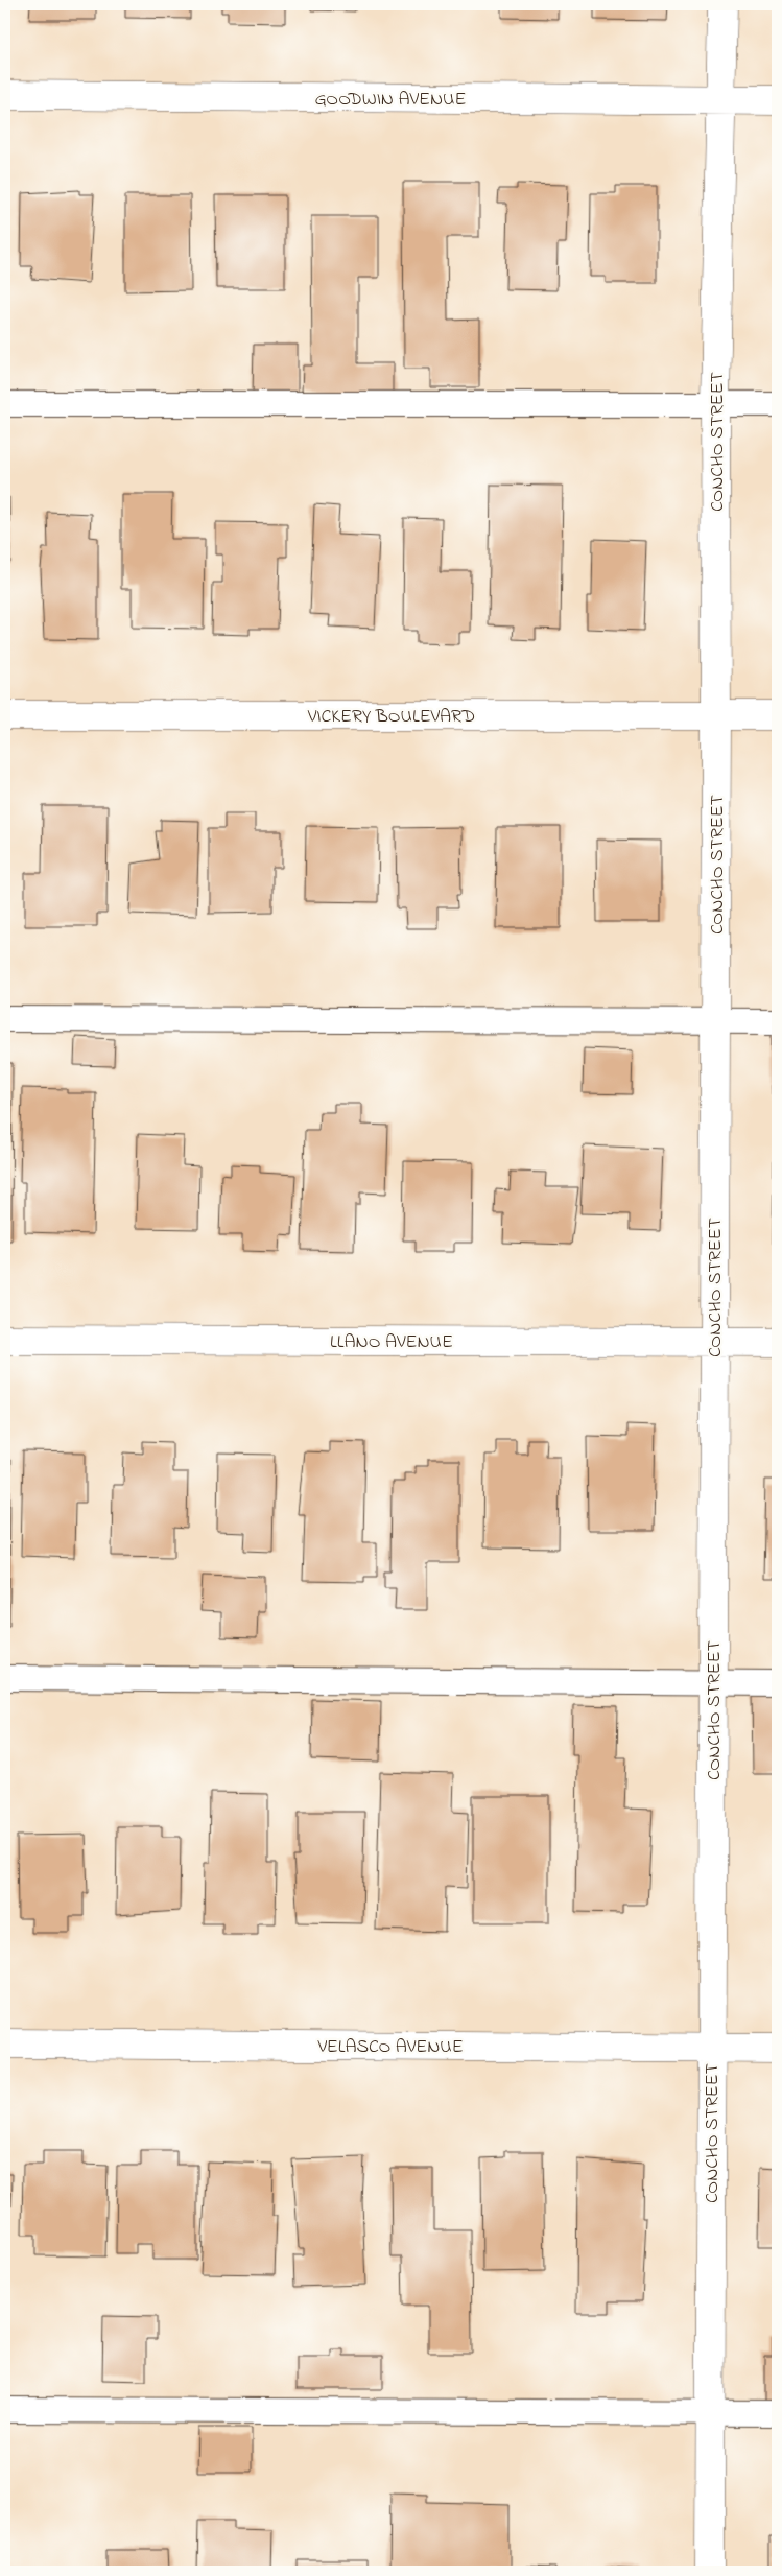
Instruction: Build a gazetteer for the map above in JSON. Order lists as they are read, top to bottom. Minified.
{"streets":{"street":["GOODWIN AVENUE","CONCHO STREET","VICKERY BOULEVARD","LLANO AVENUE","VELASCO AVENUE"]},"crossings":[["GOODWIN AVENUE","CONCHO STREET"],["CONCHO STREET","VICKERY BOULEVARD"],["CONCHO STREET","LLANO AVENUE"],["CONCHO STREET","VELASCO AVENUE"]]}
